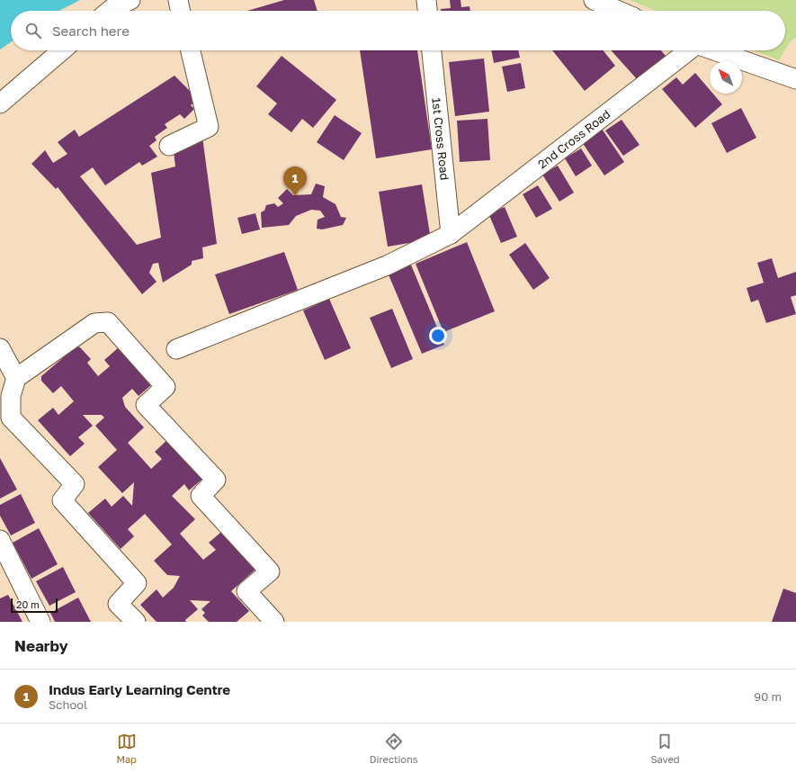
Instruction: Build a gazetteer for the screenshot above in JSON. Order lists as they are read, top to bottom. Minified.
{"streets":{"street":["1st Cross Road","2nd Cross Road"]},"crossings":[["1st Cross Road","2nd Cross Road"]],"scale_bar":"20 m","north":"top left","page":{"search":"Search here","pins":"1","scale":"20 m","heading":"Nearby","list":[{"mark":"1","name":"Indus Early Learning Centre","note":"School","value":"90 m"}],"nav":["Map","Directions","Saved"]}}
